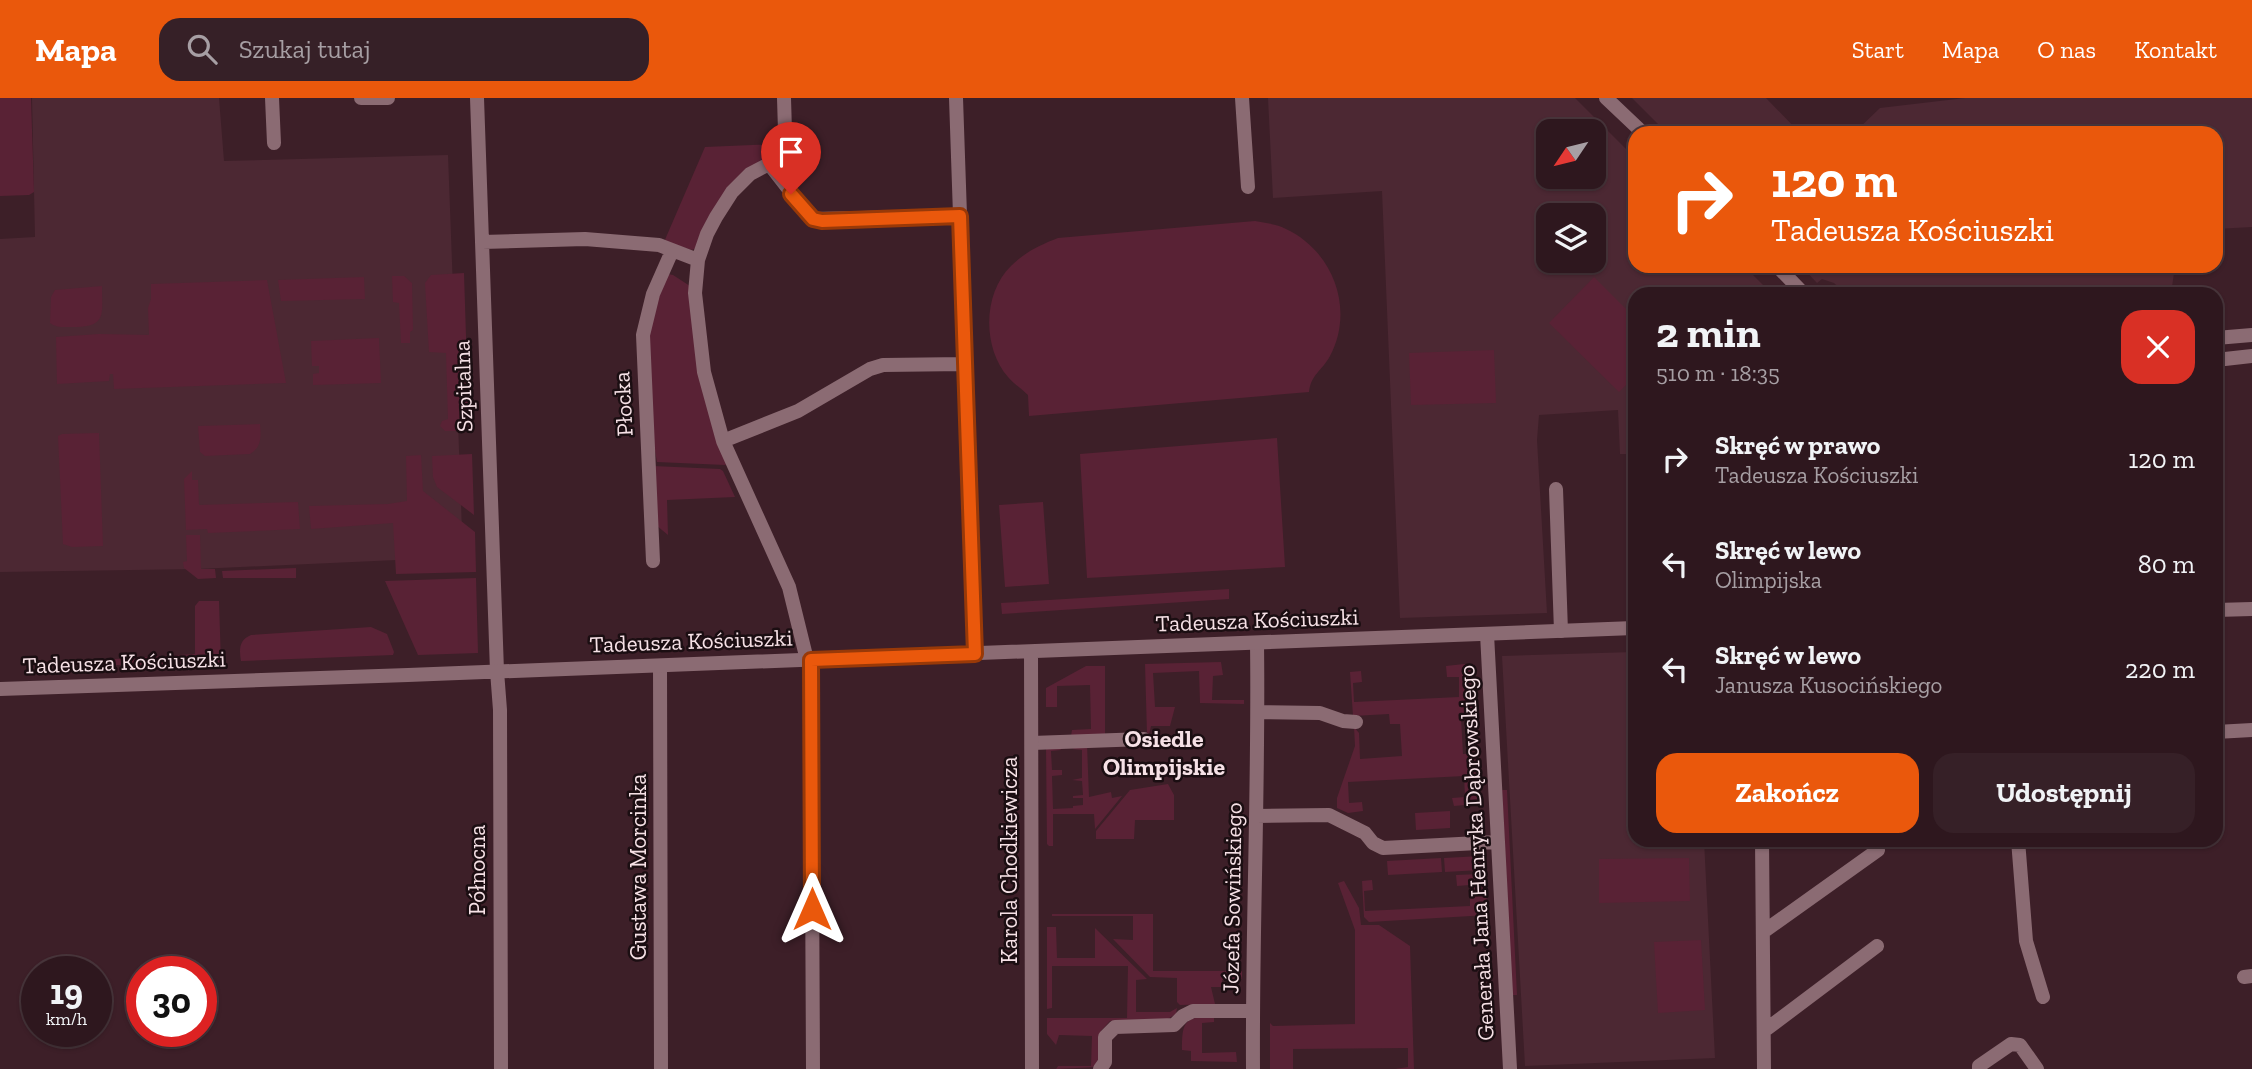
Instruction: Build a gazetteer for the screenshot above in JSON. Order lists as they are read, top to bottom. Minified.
{"streets":{"street":["Szpitalna","Płocka","Tadeusza Kościuszki","Generała Jana Henryka Dąbrowskiego","Karola Chodkiewicza","Gustawa Morcinka","Północna","Józefa Sowińskiego"]},"crossings":[["Szpitalna","Tadeusza Kościuszki"],["Szpitalna","Północna"],["Tadeusza Kościuszki","Generała Jana Henryka Dąbrowskiego"],["Tadeusza Kościuszki","Karola Chodkiewicza"],["Tadeusza Kościuszki","Gustawa Morcinka"],["Tadeusza Kościuszki","Północna"],["Tadeusza Kościuszki","Józefa Sowińskiego"]],"districts":["Osiedle Olimpijskie"],"north":"bottom left","page":{"header":"Mapa","search":"Szukaj tutaj","nav":["Start","Mapa","O nas","Kontakt"],"turn":["120 m","Tadeusza Kościuszki"],"heading":["2 min","510 m · 18:35"],"list":[{"name":"Skręć w prawo","note":"Tadeusza Kościuszki","value":"120 m"},{"name":"Skręć w lewo","note":"Olimpijska","value":"80 m"},{"name":"Skręć w lewo","note":"Janusza Kusocińskiego","value":"220 m"}],"buttons":["Zakończ","Udostępnij"],"speed":"19 km/h","limit":"30"}}
